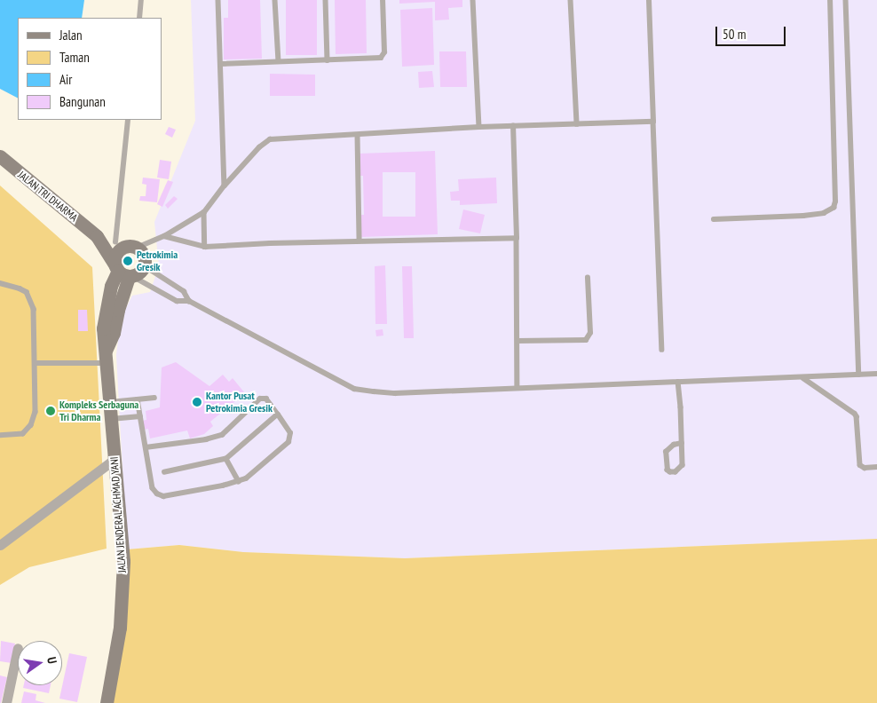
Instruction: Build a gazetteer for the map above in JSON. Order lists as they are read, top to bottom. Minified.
{"streets":{"main road":["JALAN TRI DHARMA","JALAN JENDERAL ACHMAD YANI"]},"places":["Petrokimia Gresik","Kantor Pusat Petrokimia Gresik","Kompleks Serbaguna Tri Dharma"],"legend":["Jalan","Taman","Air","Bangunan"],"scale_bar":"50 m","north":"right"}
